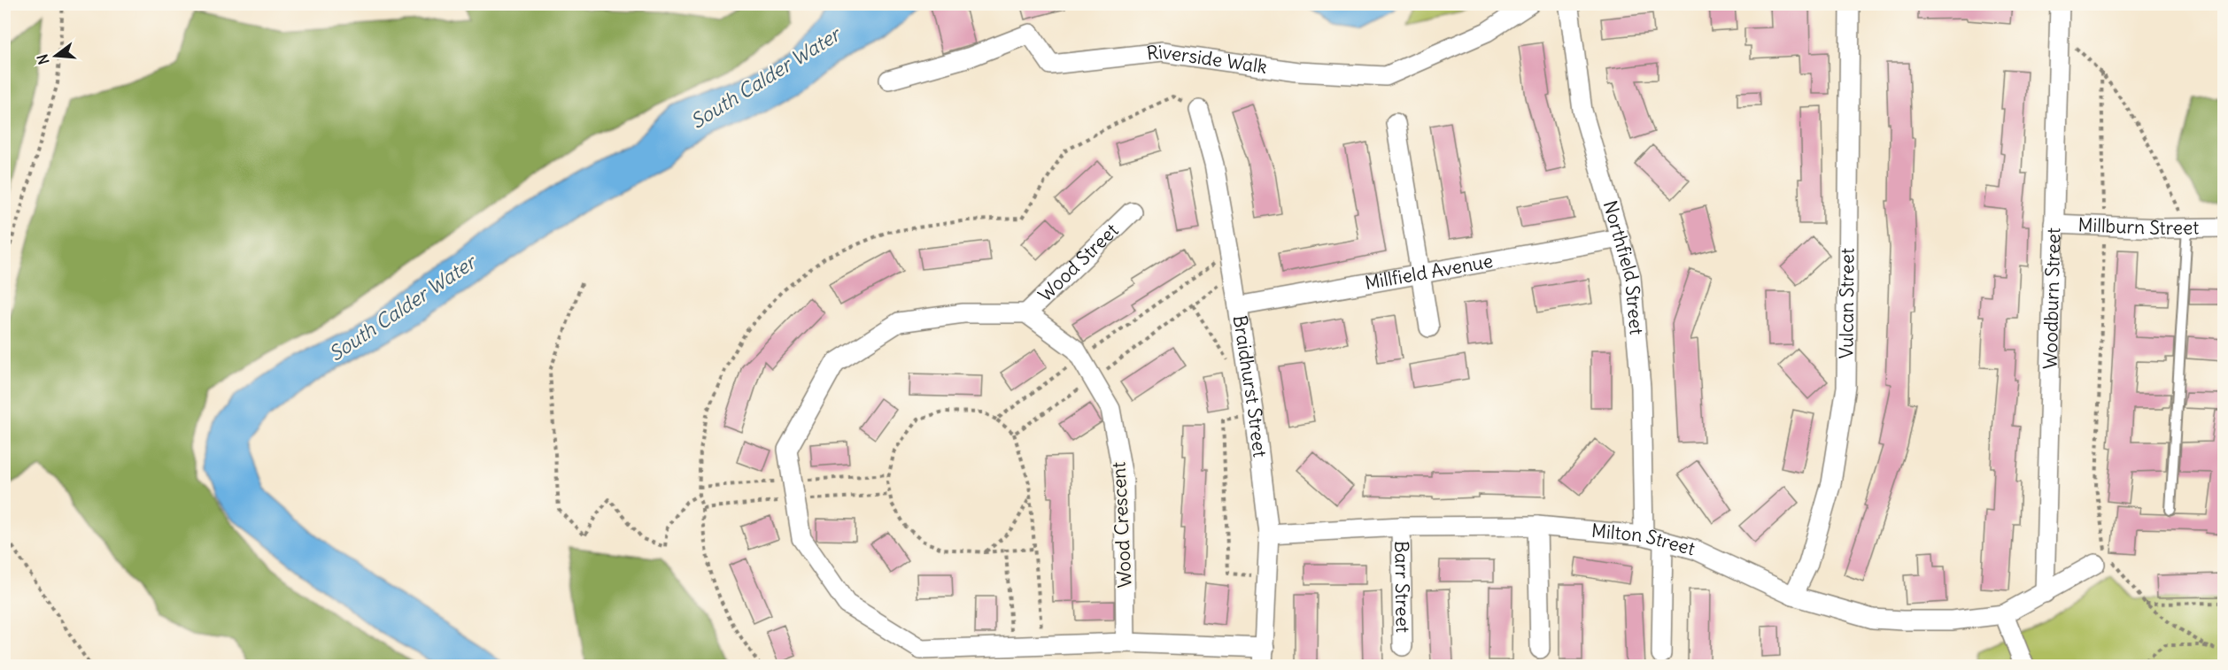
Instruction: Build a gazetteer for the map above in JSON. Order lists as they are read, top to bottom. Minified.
{"streets":{"street":["Riverside Walk","Millburn Street","Wood Street","Northfield Street","Millfield Avenue","Woodburn Street","Vulcan Street","Braidhurst Street","Wood Crescent","Milton Street","Barr Street"]},"crossings":[["Millburn Street","Woodburn Street"],["Wood Street","Wood Crescent"],["Northfield Street","Millfield Avenue"],["Northfield Street","Milton Street"],["Millfield Avenue","Braidhurst Street"],["Woodburn Street","Milton Street"],["Vulcan Street","Milton Street"],["Braidhurst Street","Milton Street"],["Milton Street","Barr Street"]],"water":["South Calder Water"],"north":"left"}
